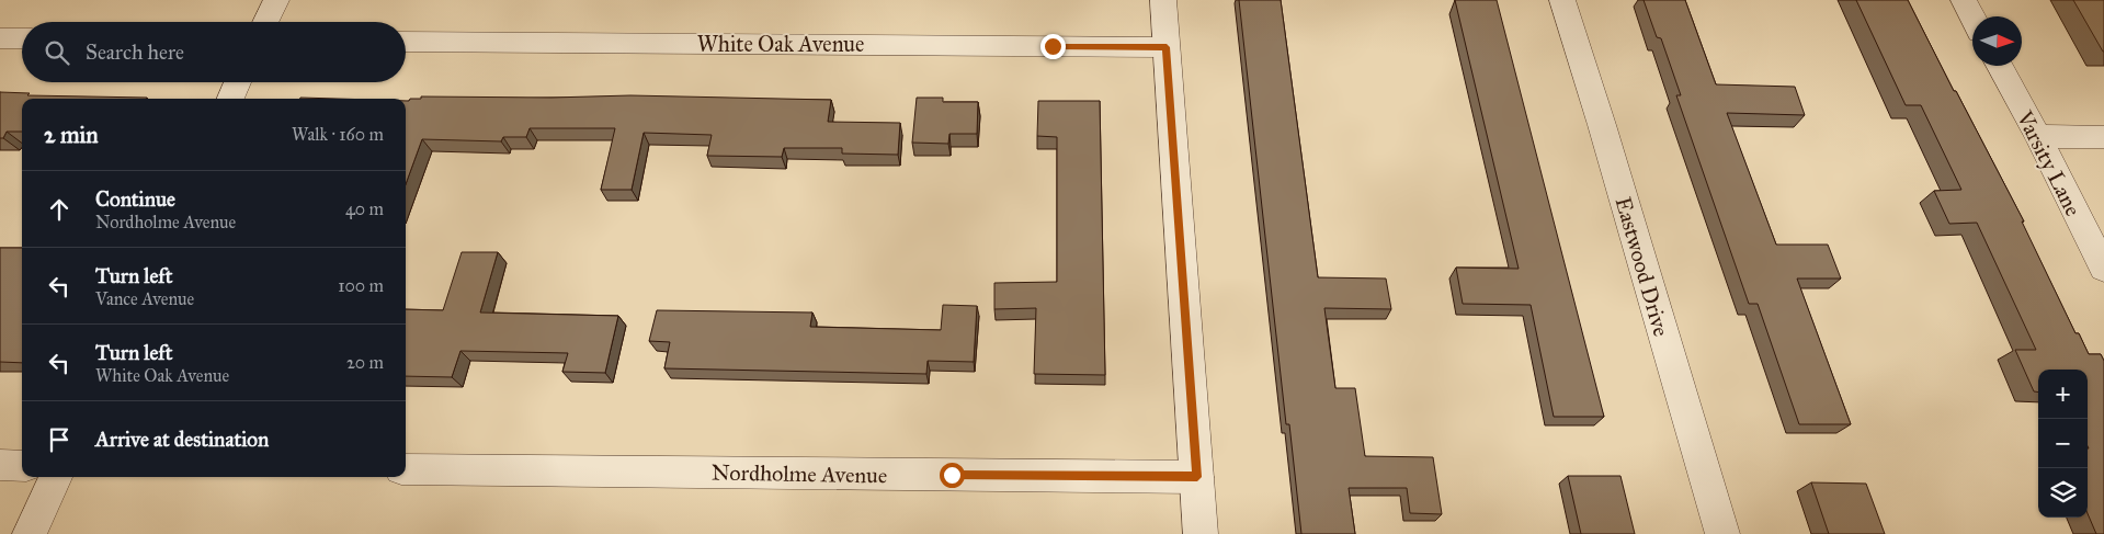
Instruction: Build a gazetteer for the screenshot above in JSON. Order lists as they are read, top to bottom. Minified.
{"streets":{"street":["White Oak Avenue","Varsity Lane","Eastwood Drive","Nordholme Avenue"]},"north":"right","page":{"search":"Search here","heading":["2 min","Walk · 160 m"],"list":[["Continue","Nordholme Avenue","40 m"],["Turn left","Vance Avenue","100 m"],["Turn left","White Oak Avenue","20 m"],"Arrive at destination"],"map_buttons":["+","−"]}}
